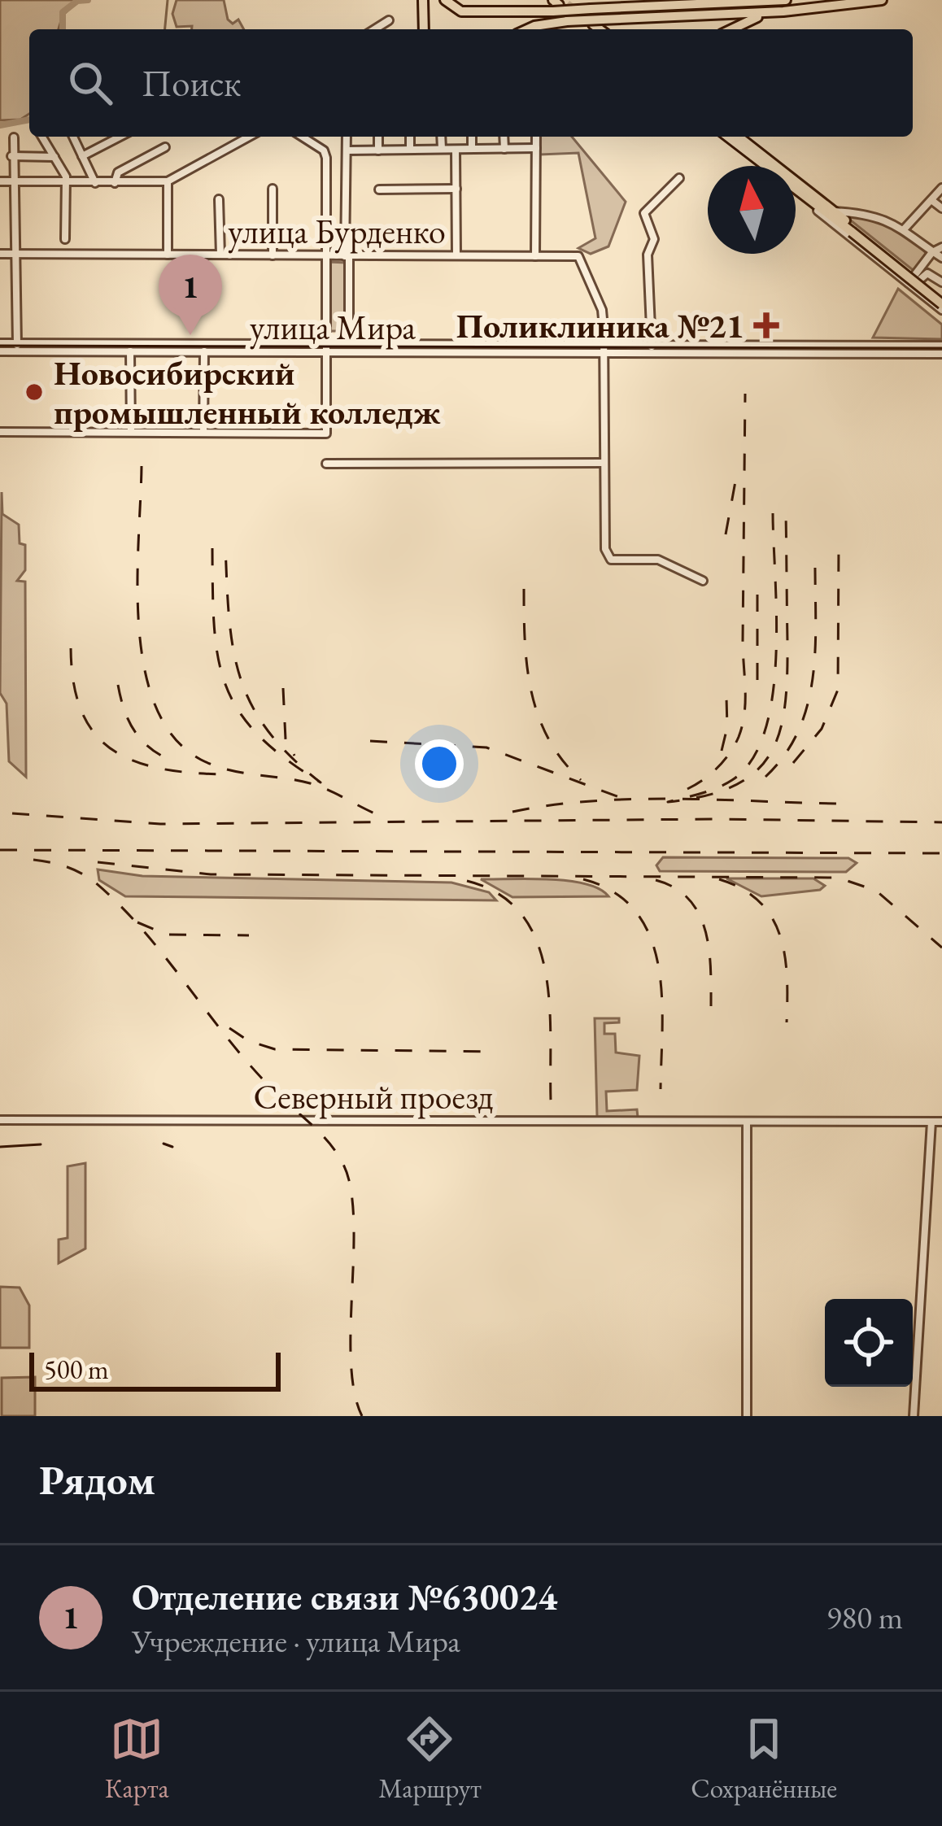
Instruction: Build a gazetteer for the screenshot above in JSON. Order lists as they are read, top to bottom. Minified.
{"streets":{"street":["улица Бурденко","улица Мира","Северный проезд"]},"crossings":[["улица Бурденко","улица Мира"]],"places":{"health":["Поликлиника №21"],"other":["Новосибирский промышленный колледж"]},"scale_bar":"500 m","north":"top","page":{"search":"Поиск","pins":"1","scale":"500 m","heading":"Рядом","list":[{"mark":"1","name":"Отделение связи №630024","note":"Учреждение · улица Мира","value":"980 m"}],"nav":["Карта","Маршрут","Сохранённые"]}}
